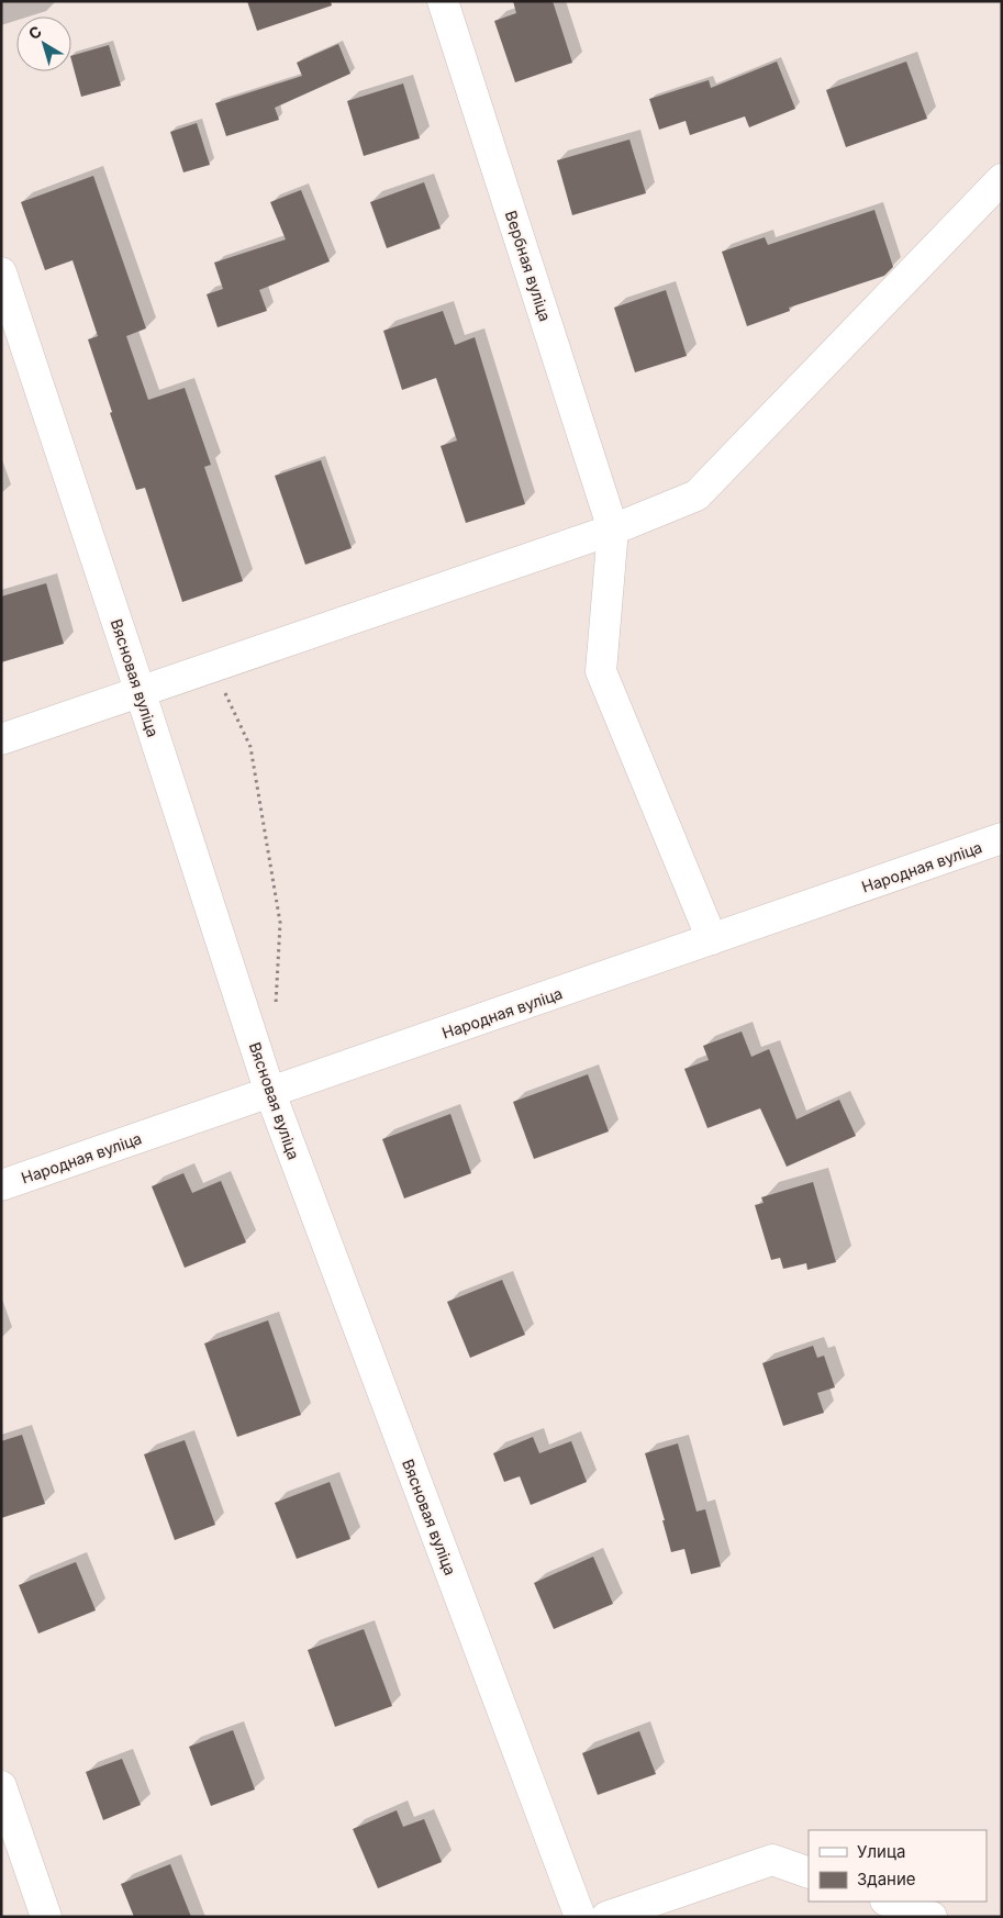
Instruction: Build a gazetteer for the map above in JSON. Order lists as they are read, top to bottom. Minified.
{"streets":{"street":["Вербная вуліца","Вясновая вуліца","Народная вуліца"]},"crossings":[["Вясновая вуліца","Народная вуліца"]],"legend":["Улица","Здание"],"north":"top left"}
